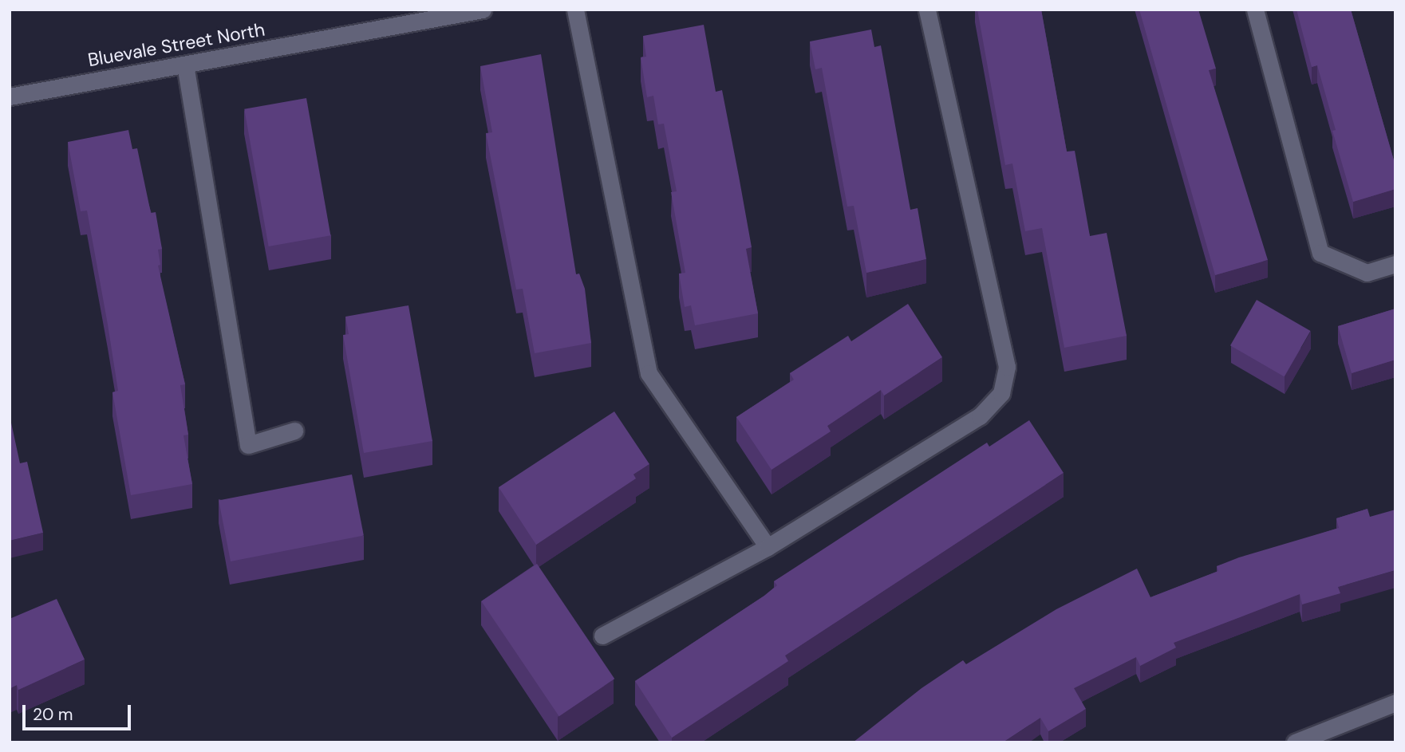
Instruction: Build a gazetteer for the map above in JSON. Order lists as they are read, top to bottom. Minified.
{"streets":{"street":["Bluevale Street North"]},"scale_bar":"20 m"}
